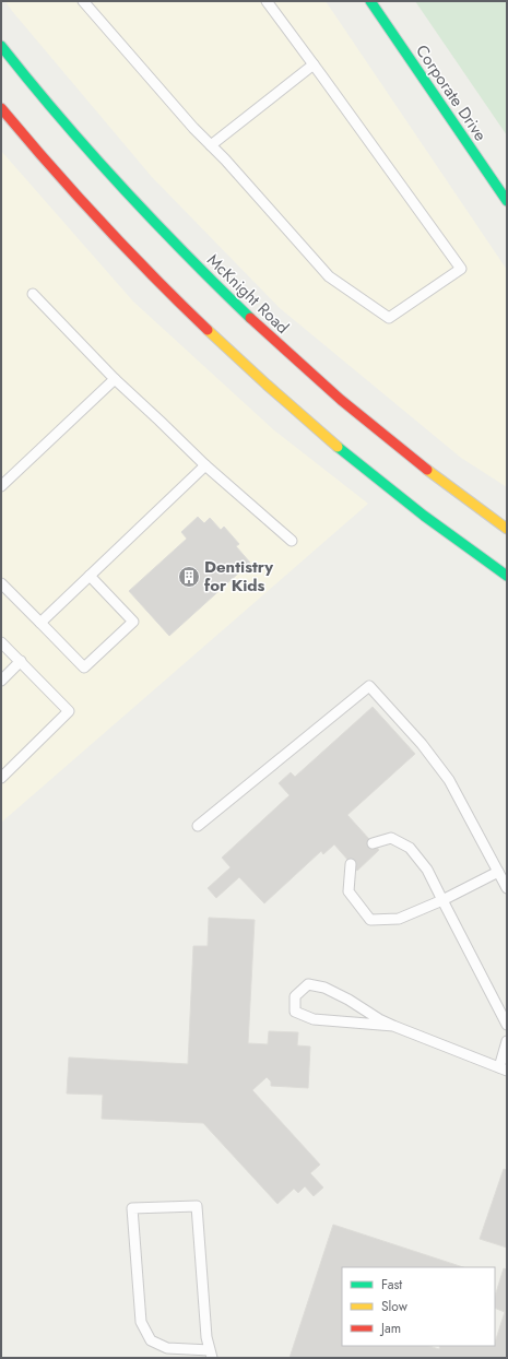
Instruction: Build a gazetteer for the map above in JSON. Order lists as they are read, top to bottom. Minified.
{"streets":{"main road":["Corporate Drive","McKnight Road"]},"places":{"building":["Dentistry for Kids"]},"legend":["Fast","Slow","Jam"]}
